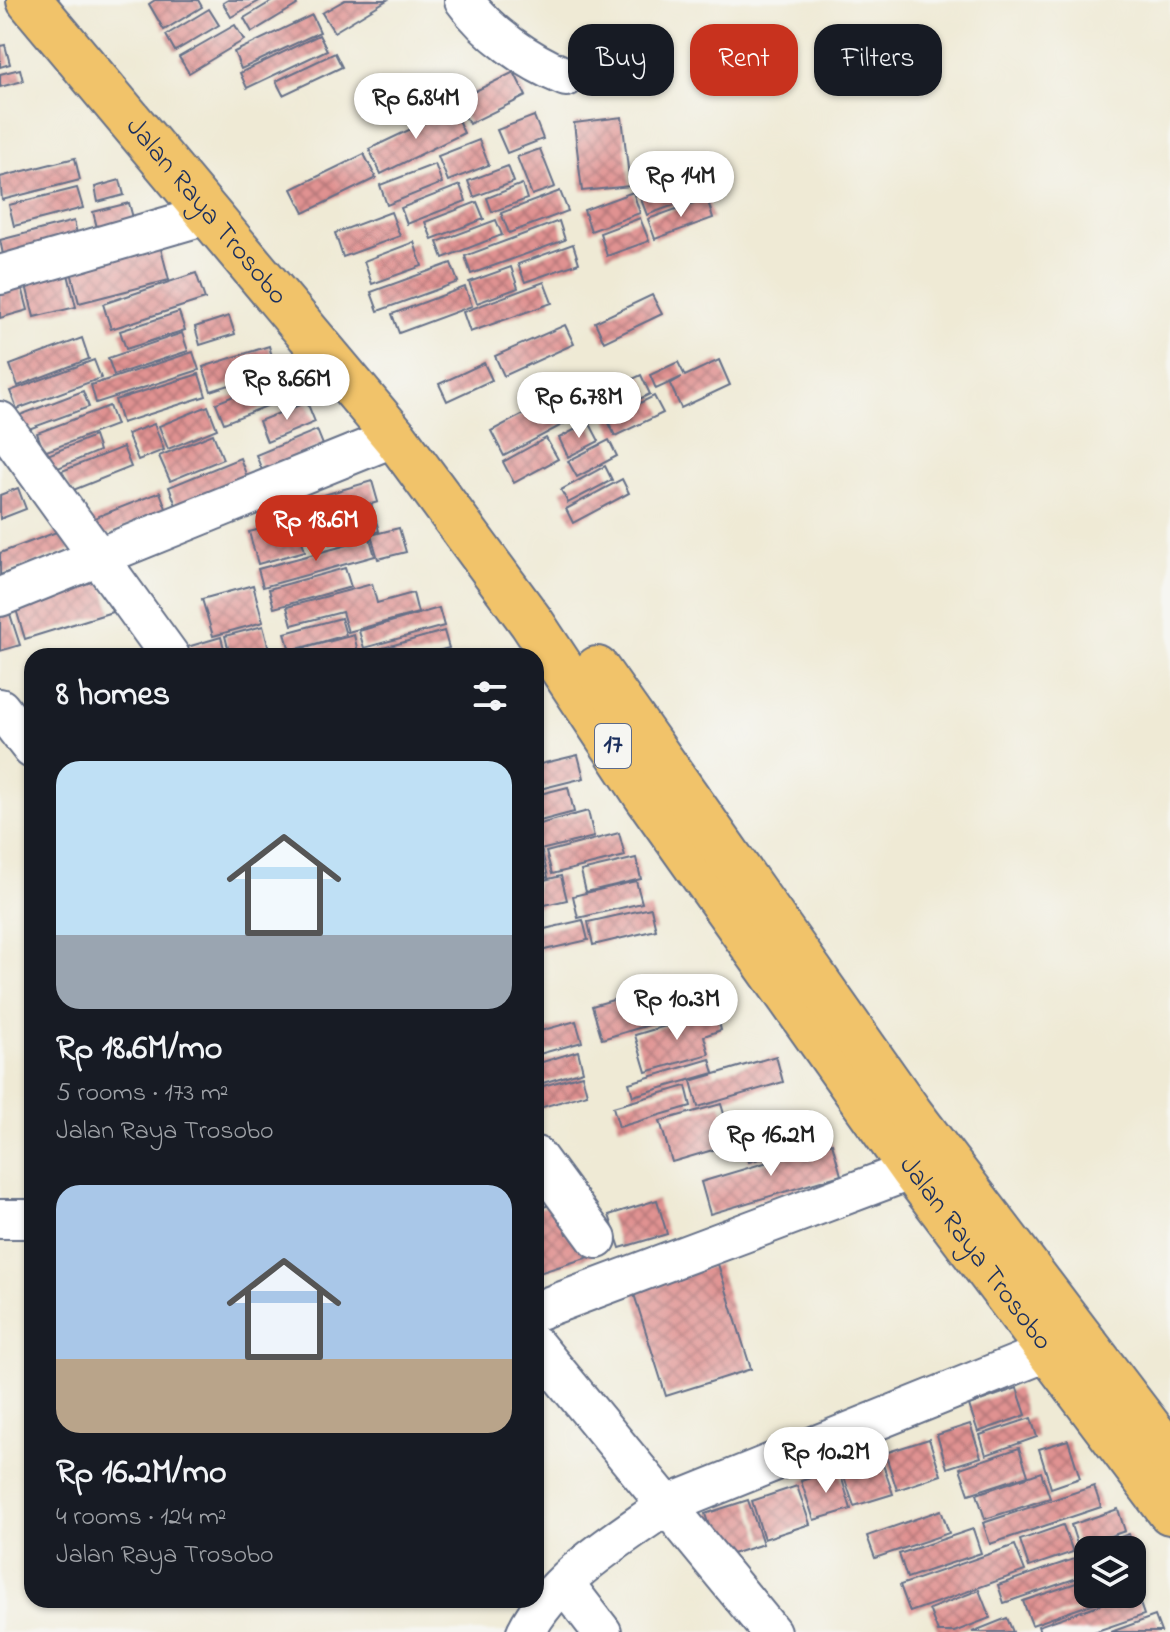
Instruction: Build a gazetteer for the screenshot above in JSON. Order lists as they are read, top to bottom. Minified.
{"streets":{"highway":["Jalan Raya Trosobo","17"]},"page":{"chip":["Buy","Rent","Filters"],"price":["Rp 6.84M","Rp 14M","Rp 8.66M","Rp 6.78M","Rp 18.6M","Rp 10.3M","Rp 16.2M","Rp 10.2M"],"heading":"8 homes","list":[{"name":"Rp 18.6M/mo","note":"5 rooms · 173 m² · Jalan Raya Trosobo"},{"name":"Rp 16.2M/mo","note":"4 rooms · 124 m² · Jalan Raya Trosobo"}]}}
